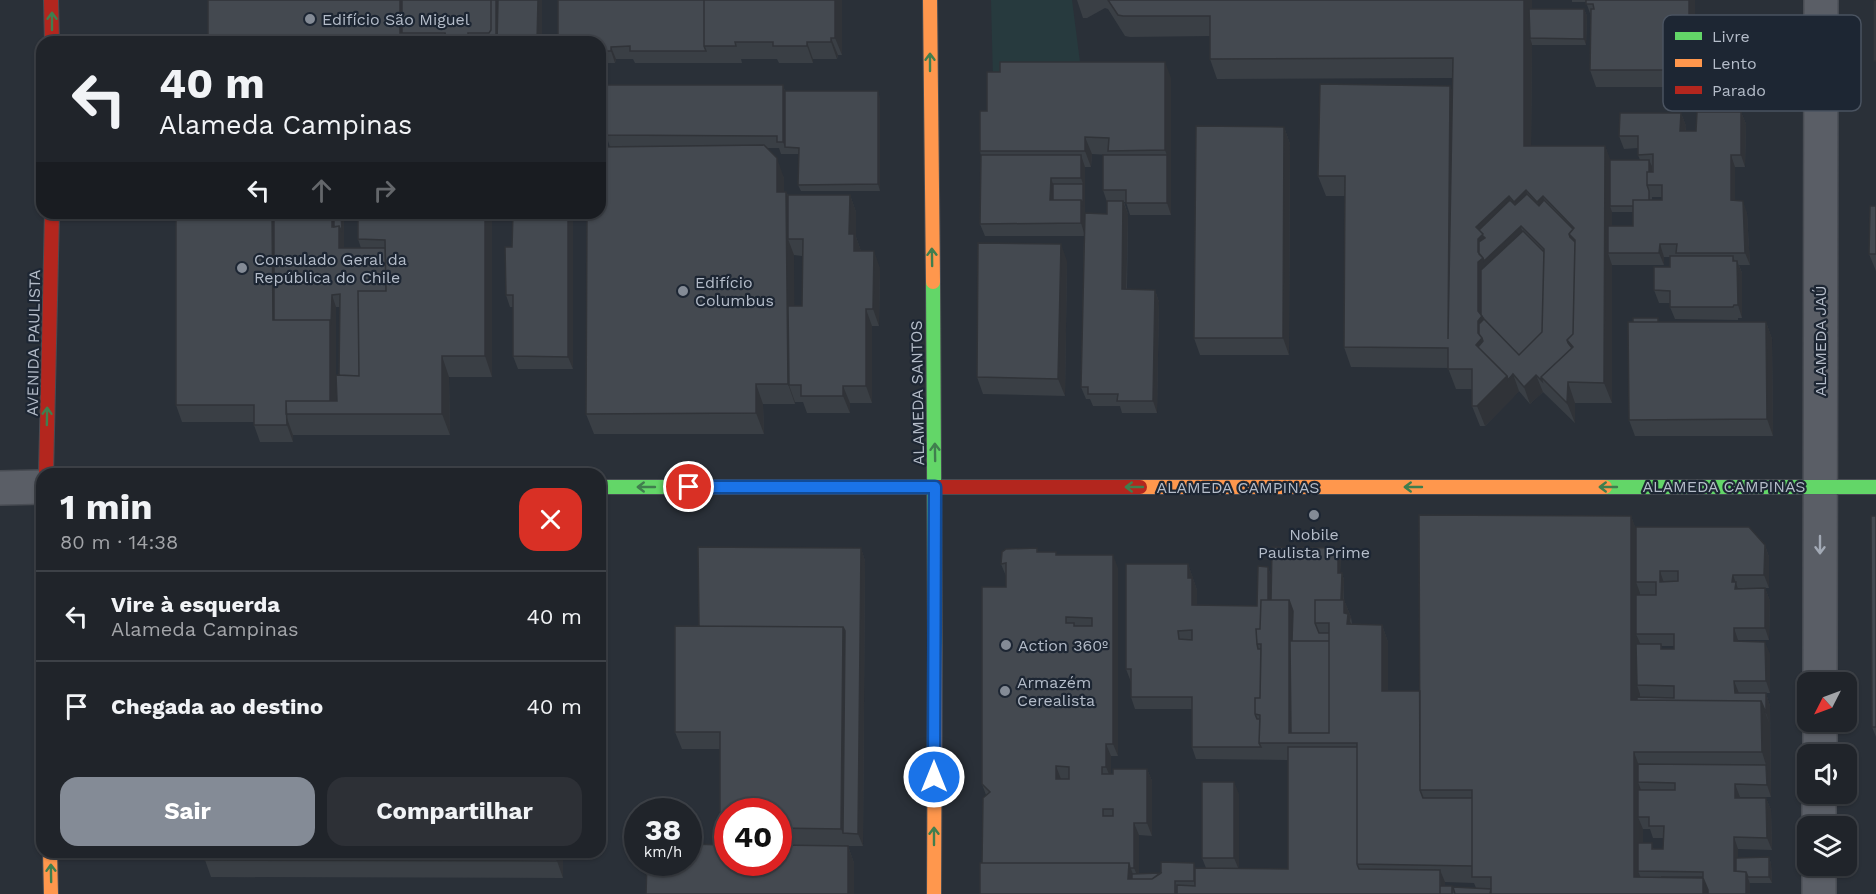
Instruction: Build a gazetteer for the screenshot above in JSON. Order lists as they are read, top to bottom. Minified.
{"streets":{"street":["ALAMEDA JAÚ","AVENIDA PAULISTA","ALAMEDA SANTOS","ALAMEDA CAMPINAS"]},"crossings":[["ALAMEDA JAÚ","ALAMEDA CAMPINAS"],["ALAMEDA SANTOS","ALAMEDA CAMPINAS"]],"one_way":["AVENIDA PAULISTA","ALAMEDA SANTOS","ALAMEDA CAMPINAS"],"places":["Edifício São Miguel","Consulado Geral da República do Chile","Edifício Columbus","Nobile Paulista Prime","Action 360º","Armazém Cerealista"],"legend":["Livre","Lento","Parado"],"north":"bottom left","page":{"turn":["40 m","Alameda Campinas"],"heading":["1 min","80 m · 14:38"],"list":[{"name":"Vire à esquerda","note":"Alameda Campinas","value":"40 m"},{"name":"Chegada ao destino","value":"40 m"}],"buttons":["Sair","Compartilhar"],"speed":"38 km/h","limit":"40"}}
